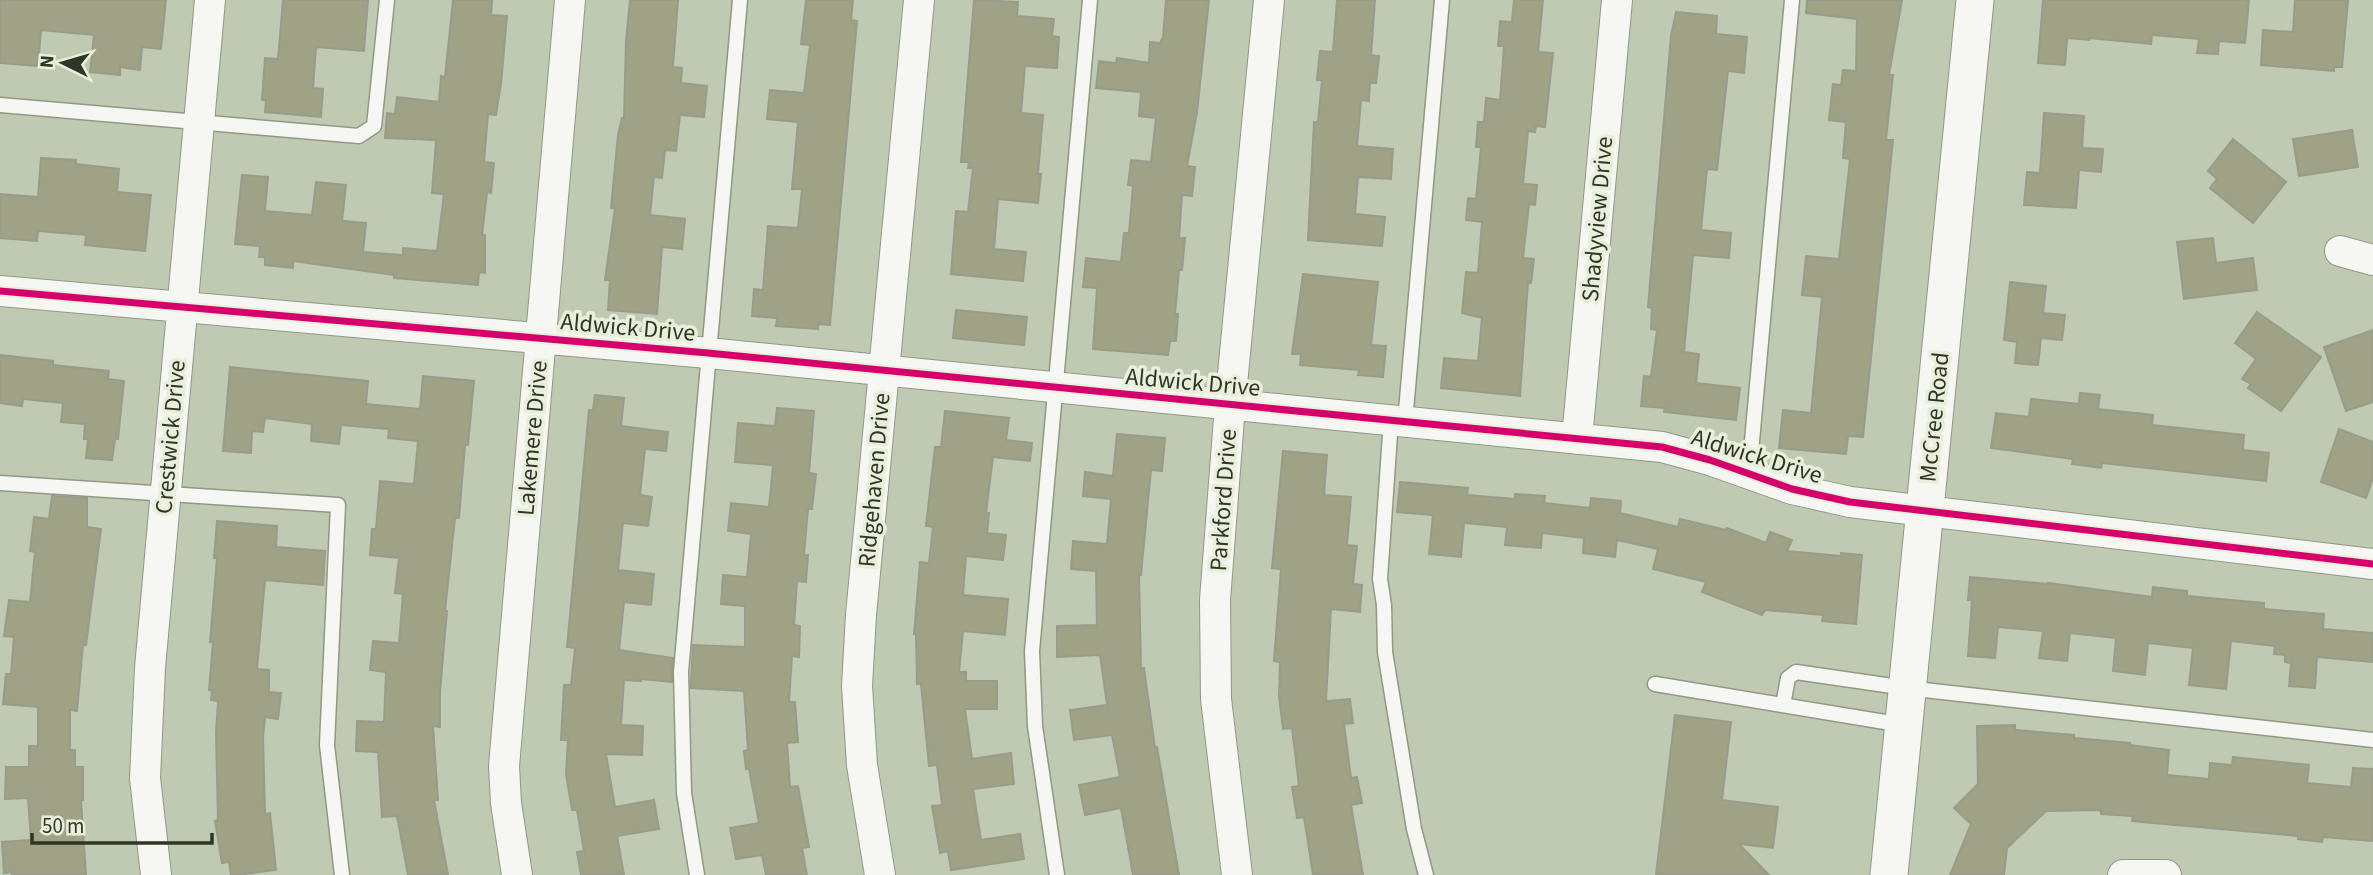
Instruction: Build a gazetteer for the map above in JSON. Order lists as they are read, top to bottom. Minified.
{"streets":{"street":["Shadyview Drive","Aldwick Drive","McCree Road","Crestwick Drive","Lakemere Drive","Ridgehaven Drive","Parkford Drive"]},"crossings":[["Shadyview Drive","Aldwick Drive"],["Aldwick Drive","McCree Road"],["Aldwick Drive","Crestwick Drive"],["Aldwick Drive","Lakemere Drive"],["Aldwick Drive","Ridgehaven Drive"],["Aldwick Drive","Parkford Drive"]],"scale_bar":"50 m","north":"left"}
